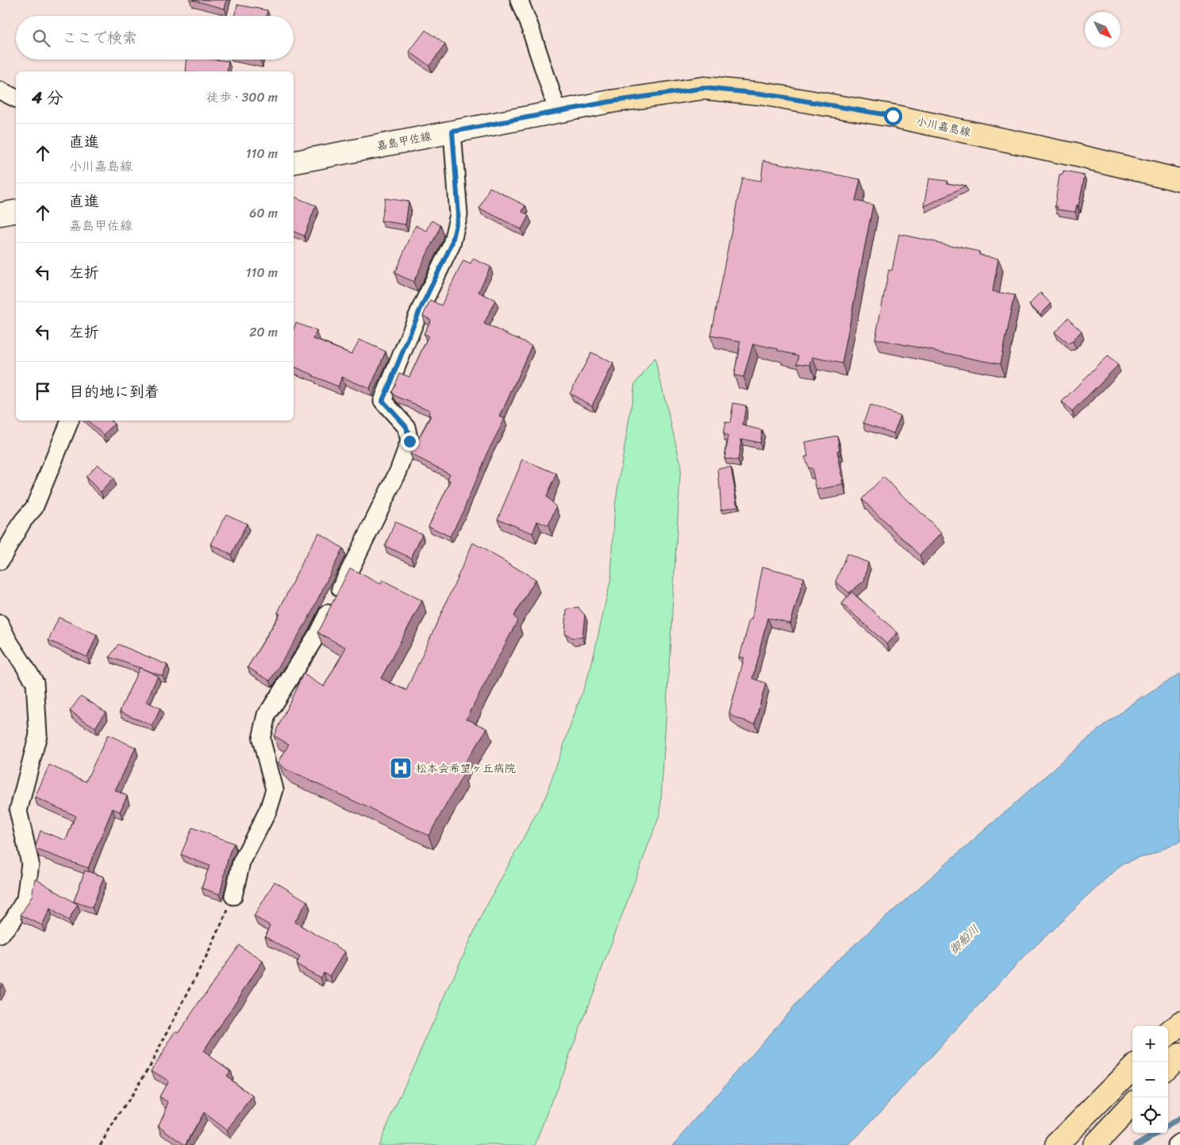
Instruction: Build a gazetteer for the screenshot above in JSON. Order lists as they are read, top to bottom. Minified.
{"streets":{"main road":["小川嘉島線","嘉島甲佐線"]},"crossings":[["小川嘉島線","嘉島甲佐線"]],"water":["御船川"],"places":{"hospital":["松本会希望ヶ丘病院"]},"north":"bottom right","page":{"search":"ここで検索","heading":["4 分","徒歩 · 300 m"],"list":[["直進","小川嘉島線","110 m"],["直進","嘉島甲佐線","60 m"],["左折","110 m"],["左折","20 m"],"目的地に到着"],"map_buttons":["+","−"]}}
